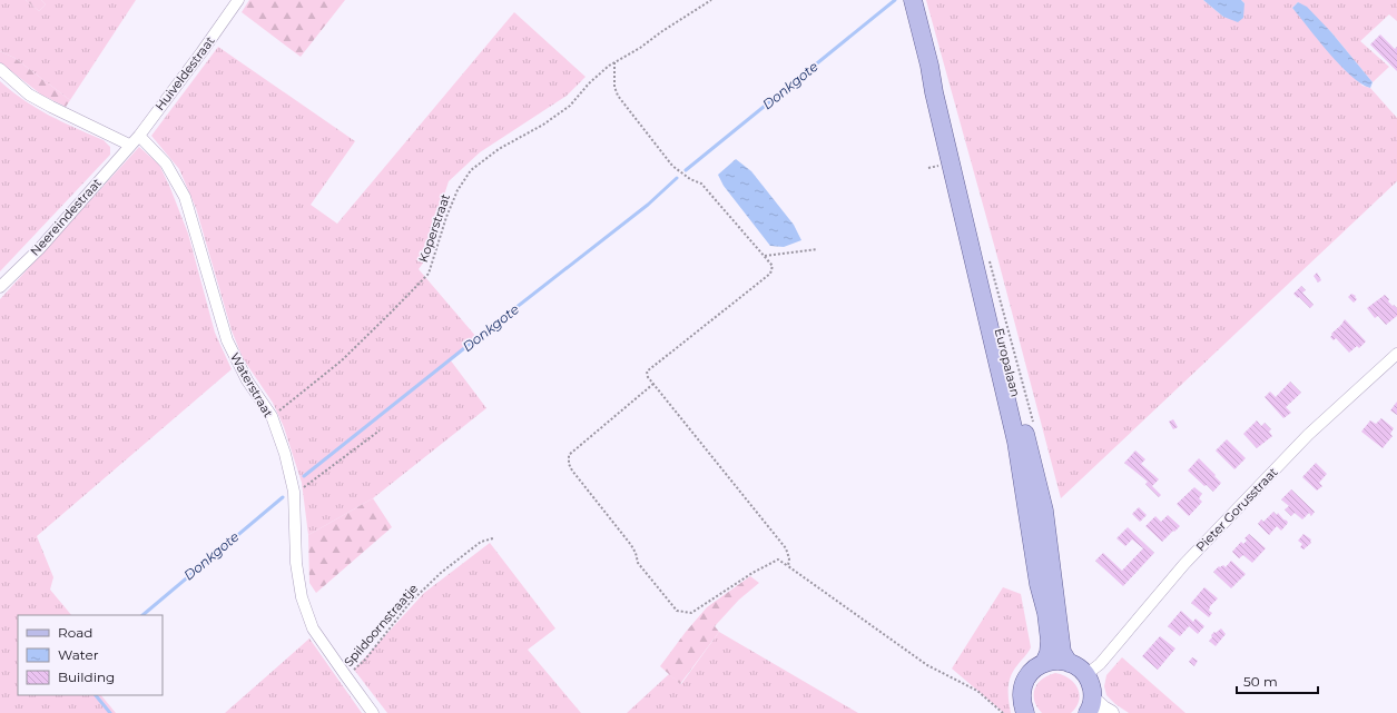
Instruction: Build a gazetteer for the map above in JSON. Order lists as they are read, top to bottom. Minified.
{"streets":{"main road":["Europalaan"],"street":["Huiveldestraat","Neereindestraat","Waterstraat","Pieter Gorusstraat"],"path":["Koperstraat","Spildoornstraatje"]},"crossings":[["Huiveldestraat","Neereindestraat"],["Huiveldestraat","Waterstraat"],["Koperstraat","Waterstraat"],["Waterstraat","Spildoornstraatje"]],"water":["Donkgote"],"legend":["Road","Water","Building"],"scale_bar":"50 m"}
